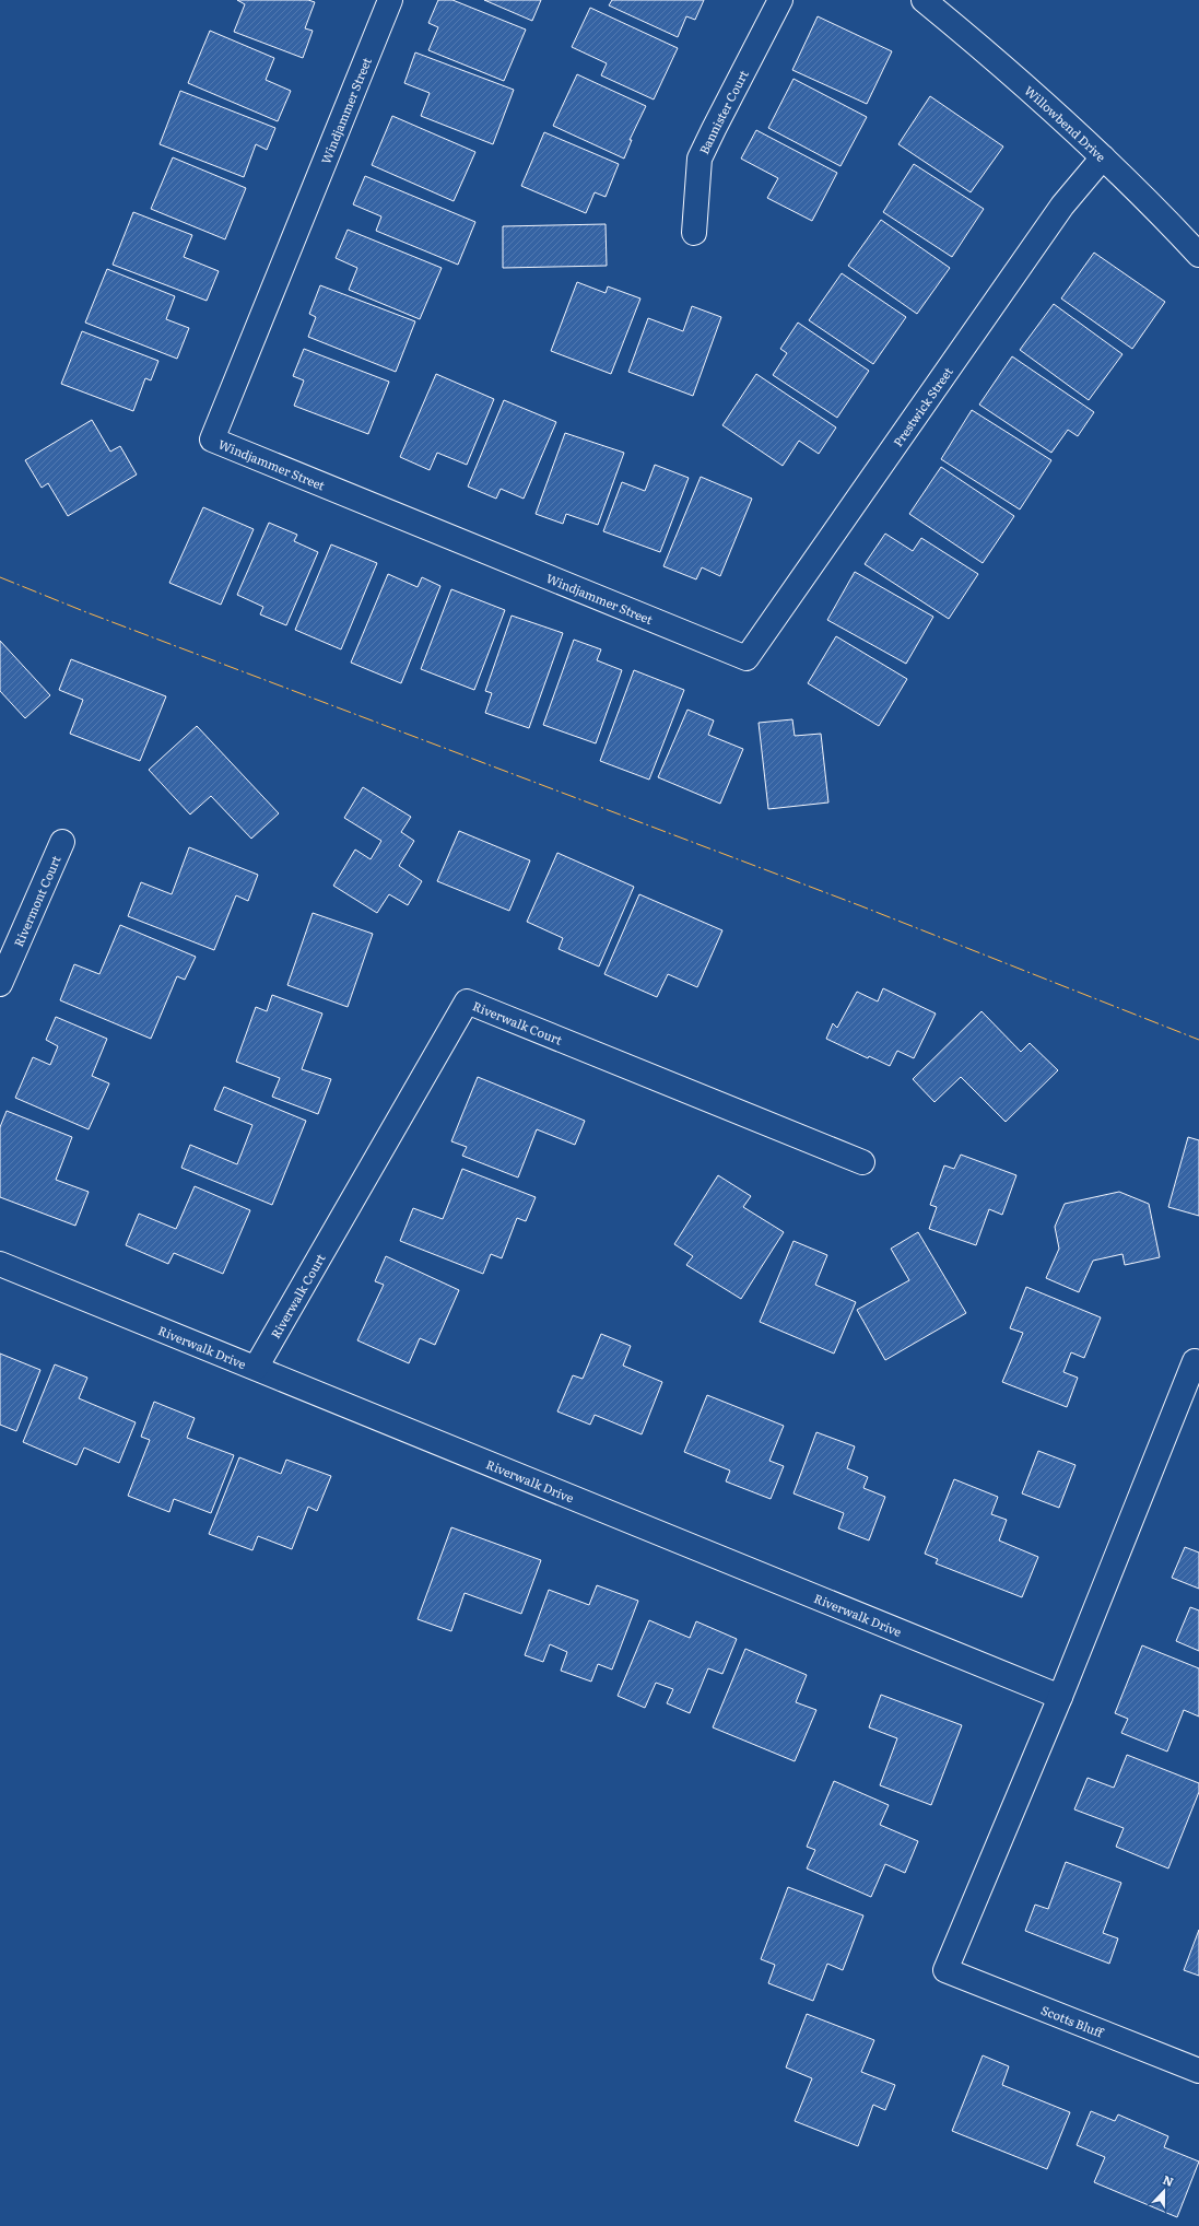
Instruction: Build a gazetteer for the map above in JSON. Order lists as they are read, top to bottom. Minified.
{"streets":{"street":["Windjammer Street","Bannister Court","Willowbend Drive","Prestwick Street","Rivermont Court","Riverwalk Court","Riverwalk Drive","Scotts Bluff"]},"crossings":[["Windjammer Street","Prestwick Street"],["Willowbend Drive","Prestwick Street"],["Riverwalk Court","Riverwalk Drive"],["Riverwalk Drive","Scotts Bluff"]],"north":"top"}
